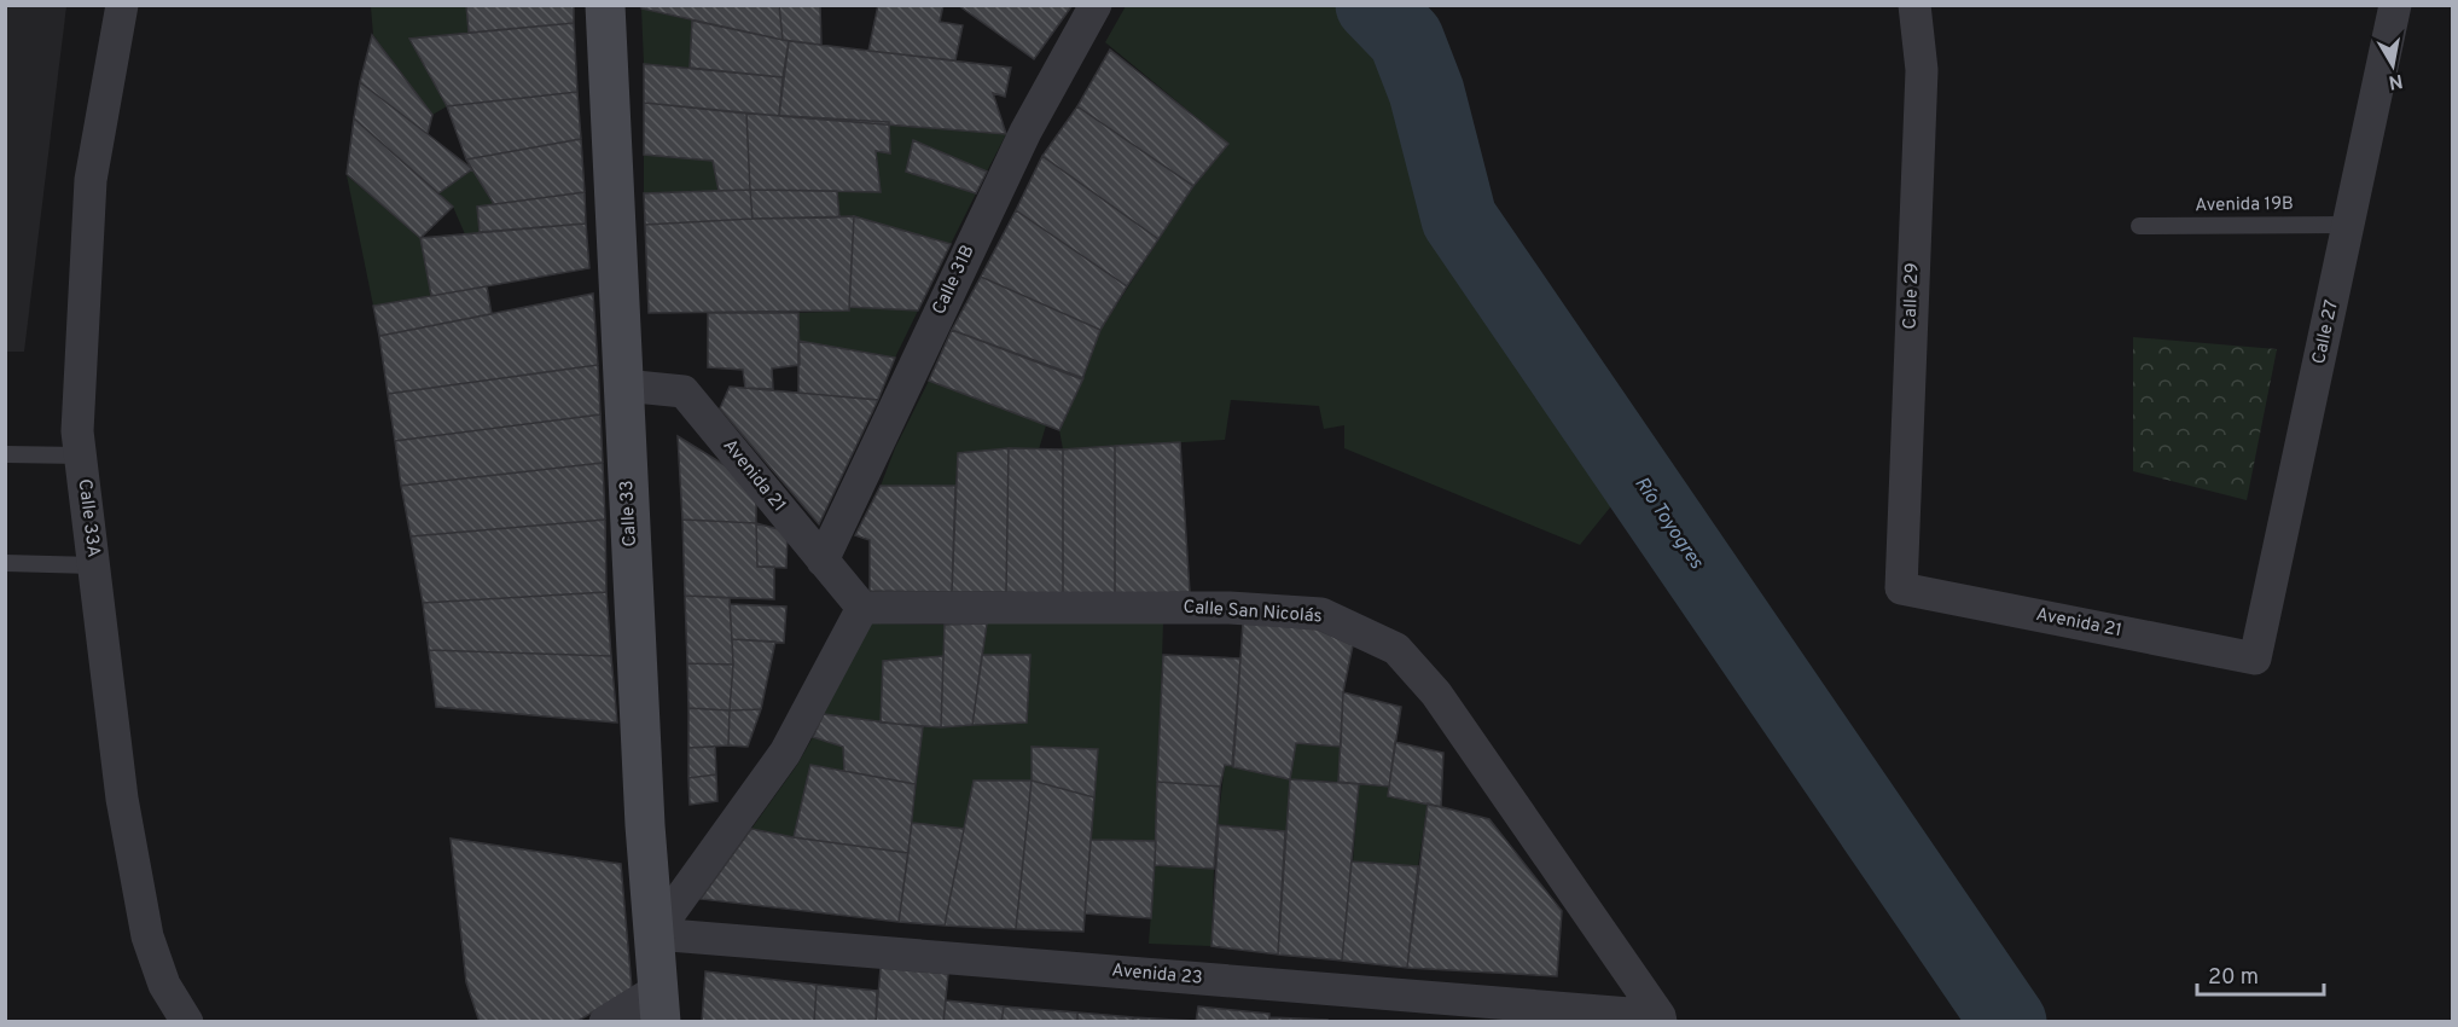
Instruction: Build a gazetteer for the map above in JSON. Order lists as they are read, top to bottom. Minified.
{"streets":{"main road":["Calle 33"],"street":["Calle 31B","Calle 29","Calle 27","Avenida 21","Calle 33A","Calle San Nicolás","Avenida 23"],"lane":["Avenida 19B"]},"crossings":[["Avenida 19B","Calle 27"],["Calle 31B","Avenida 21"],["Calle 29","Avenida 21"],["Calle 27","Avenida 21"],["Avenida 21","Calle 33"],["Avenida 21","Calle San Nicolás"],["Calle 33","Avenida 23"],["Calle San Nicolás","Avenida 23"]],"water":["Río Toyogres"],"scale_bar":"20 m","north":"bottom"}
